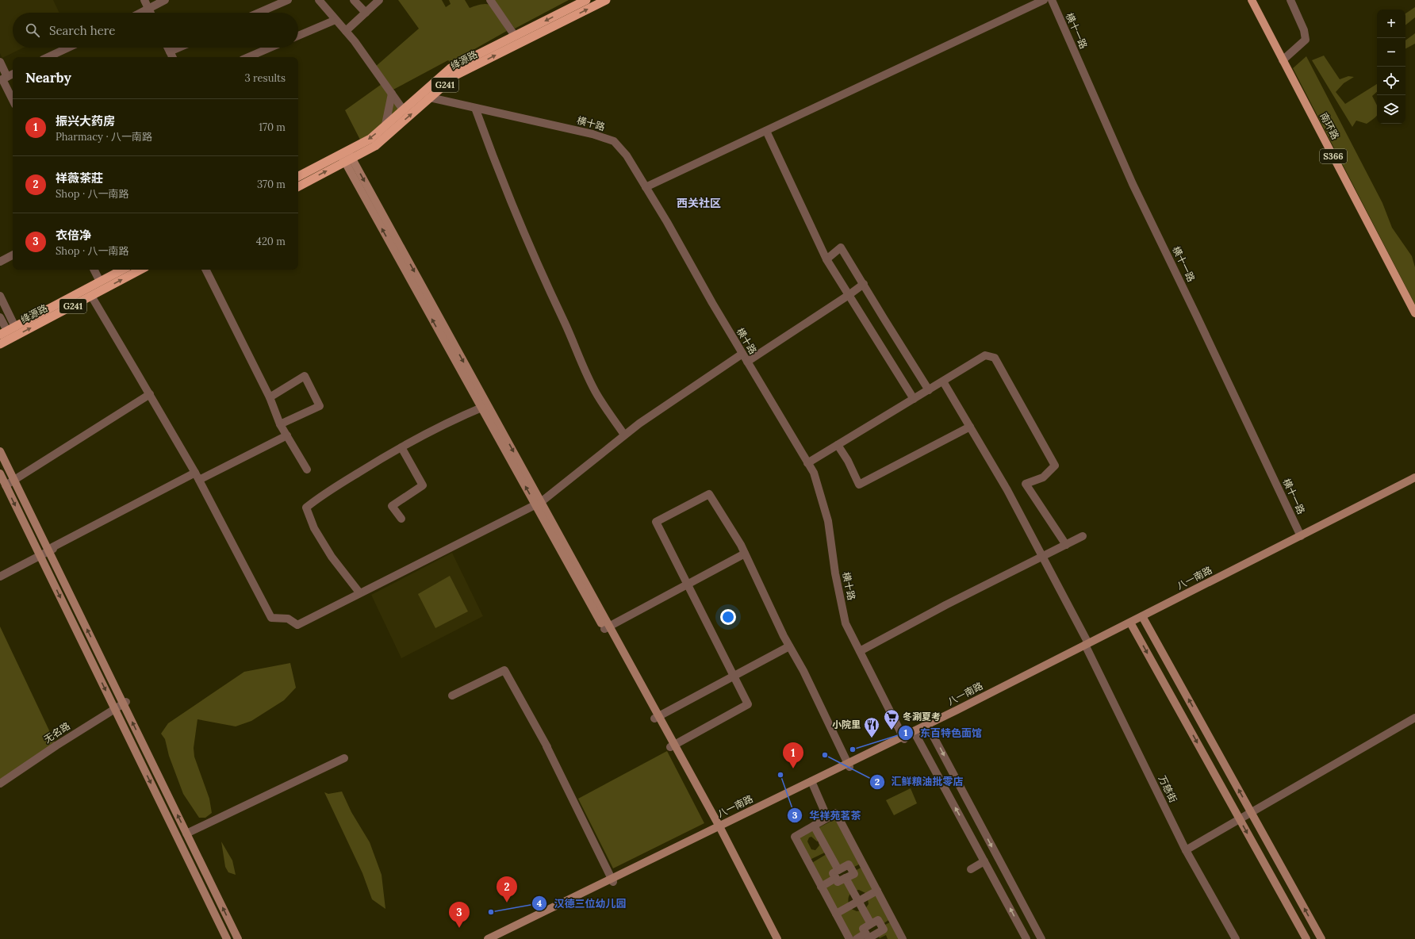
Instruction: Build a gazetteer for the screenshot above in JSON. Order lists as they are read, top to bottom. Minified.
{"streets":{"highway":["绛源路","G241"],"main road":["南环路","S366","八一南路"],"street":["横十一路","横十路","无名路","万慈街"]},"crossings":[["横十一路","八一南路"],["绛源路","横十路"],["横十路","八一南路"],["八一南路","万慈街"]],"districts":["西关社区"],"places":{"supermarket":["冬涮夏考"],"restaurant":["小院里"],"other":["东百特色面馆","汇鲜粮油批零店","华祥苑茗茶","汉德三位幼儿园"]},"page":{"map_buttons":["+","−"],"search":"Search here","heading":["Nearby","3 results"],"list":[{"mark":"1","name":"振兴大药房","note":"Pharmacy · 八一南路","value":"170 m"},{"mark":"2","name":"祥薇茶莊","note":"Shop · 八一南路","value":"370 m"},{"mark":"3","name":"衣倍净","note":"Shop · 八一南路","value":"420 m"}],"pins":["1","2","3"]}}
